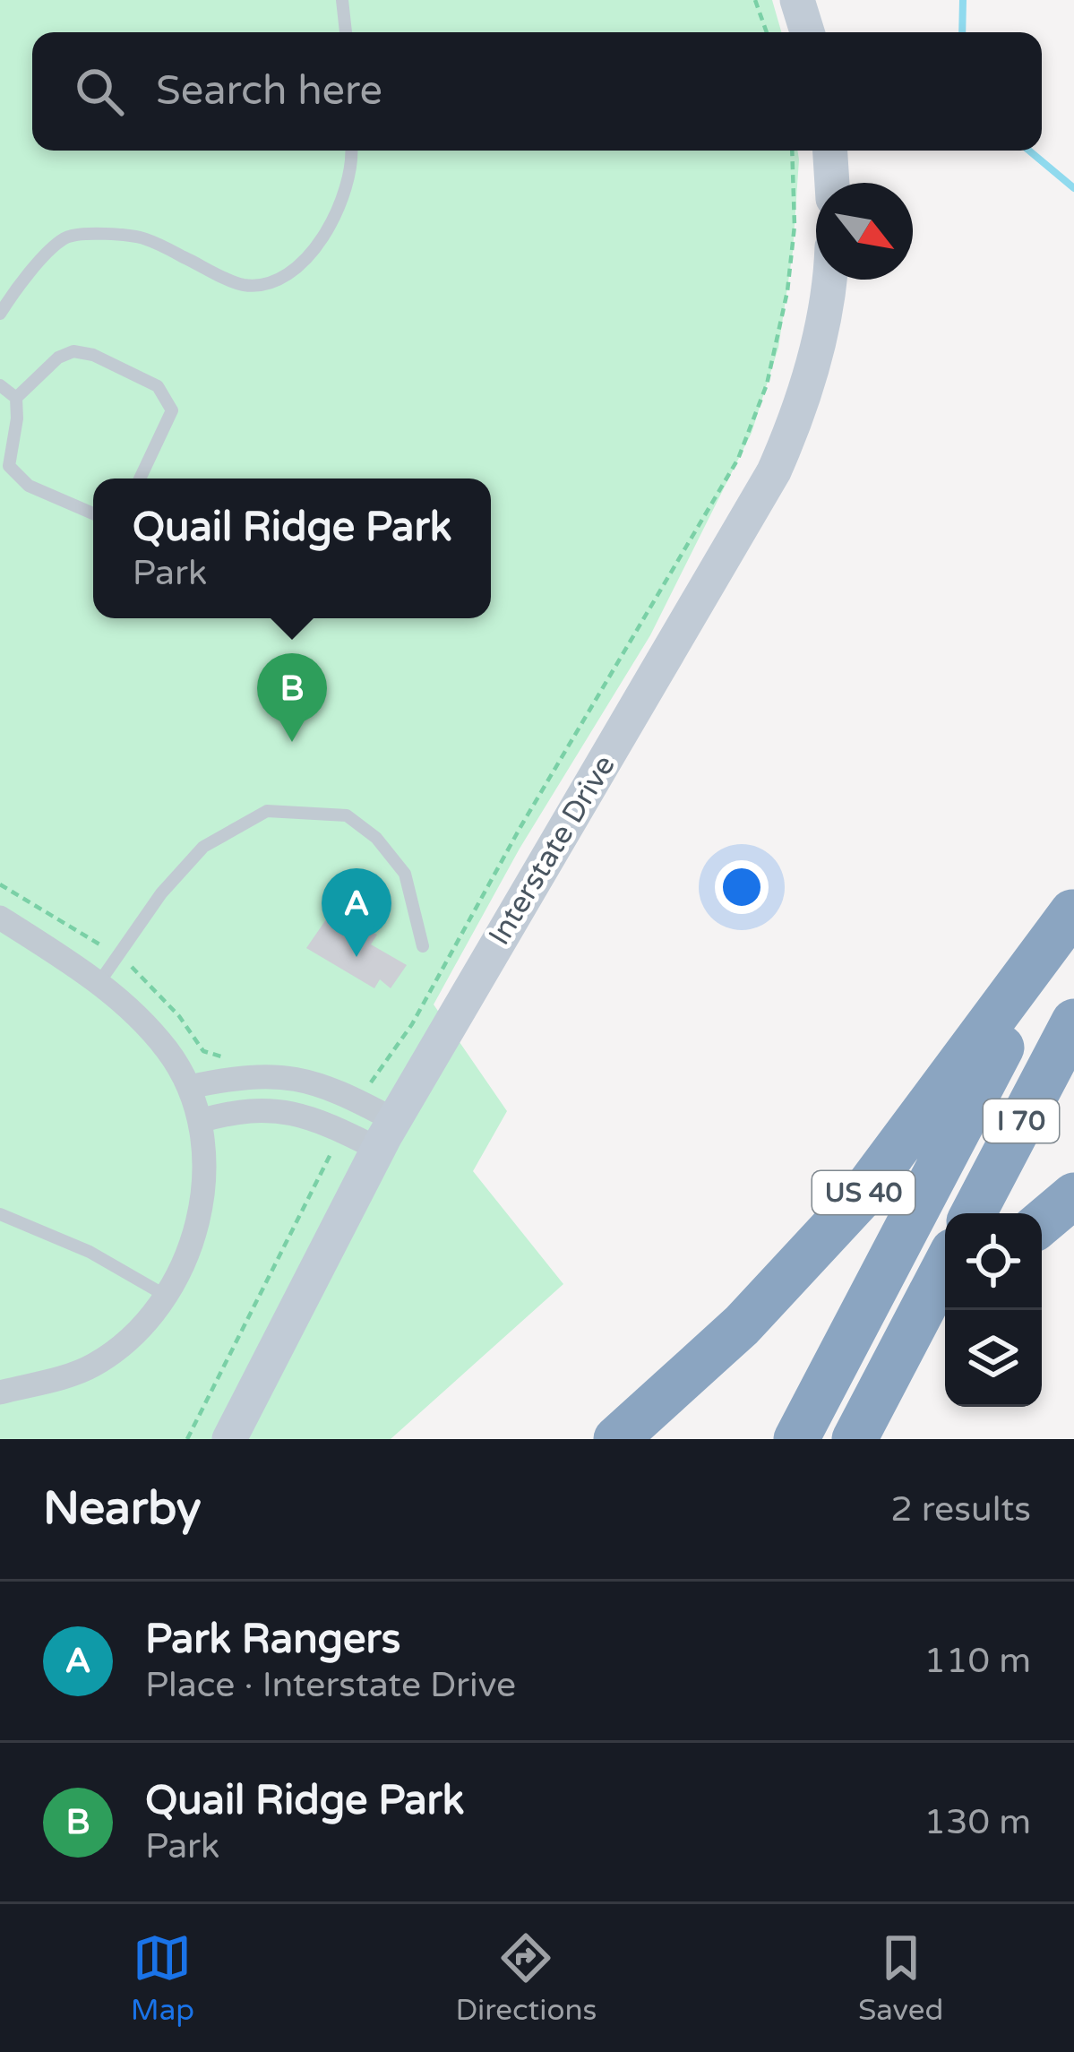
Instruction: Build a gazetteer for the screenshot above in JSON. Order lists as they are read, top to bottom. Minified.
{"streets":{"highway":["I 70","US 40"],"main road":["Interstate Drive"]},"crossings":[["I 70","US 40"]],"north":"bottom right","page":{"search":"Search here","popup":["Quail Ridge Park","Park"],"pins":["B","A"],"heading":["Nearby","2 results"],"list":[{"mark":"A","name":"Park Rangers","note":"Place · Interstate Drive","value":"110 m"},{"mark":"B","name":"Quail Ridge Park","note":"Park","value":"130 m"}],"nav":["Map","Directions","Saved"]}}
